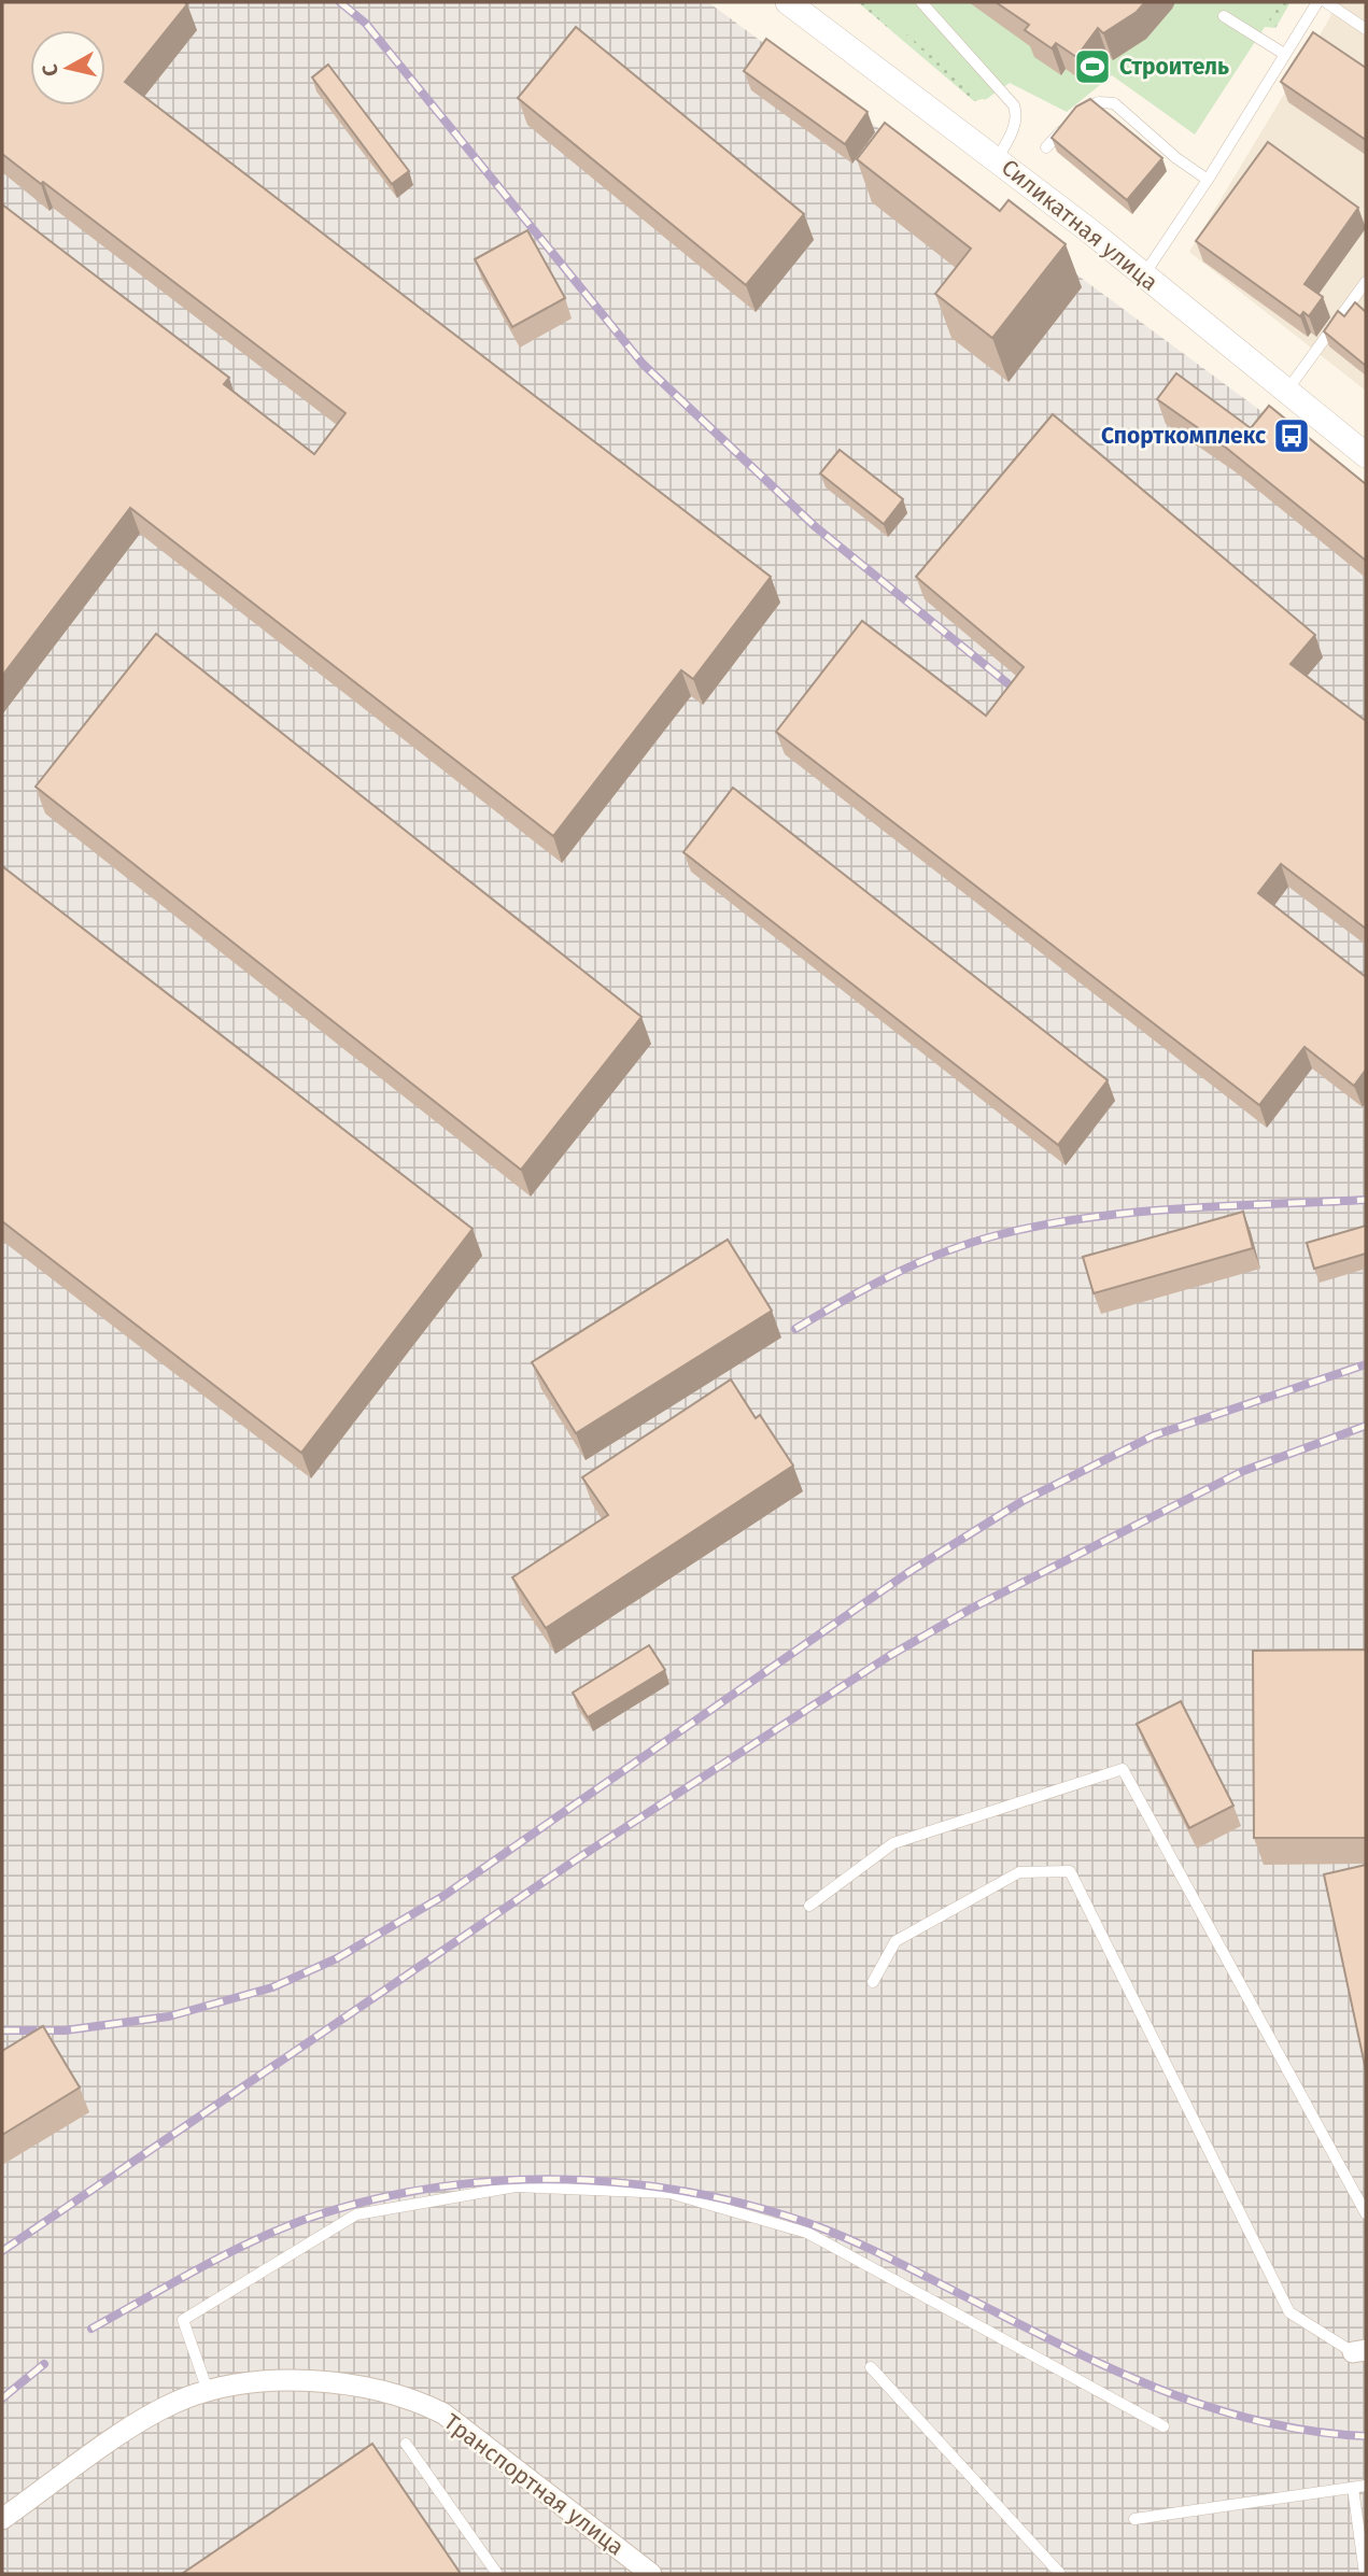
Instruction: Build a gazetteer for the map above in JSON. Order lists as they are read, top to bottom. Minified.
{"streets":{"street":["Силикатная улица","Транспортная улица"]},"places":{"sports":["Строитель"],"bus stop":["Спорткомплекс"]},"north":"left"}
